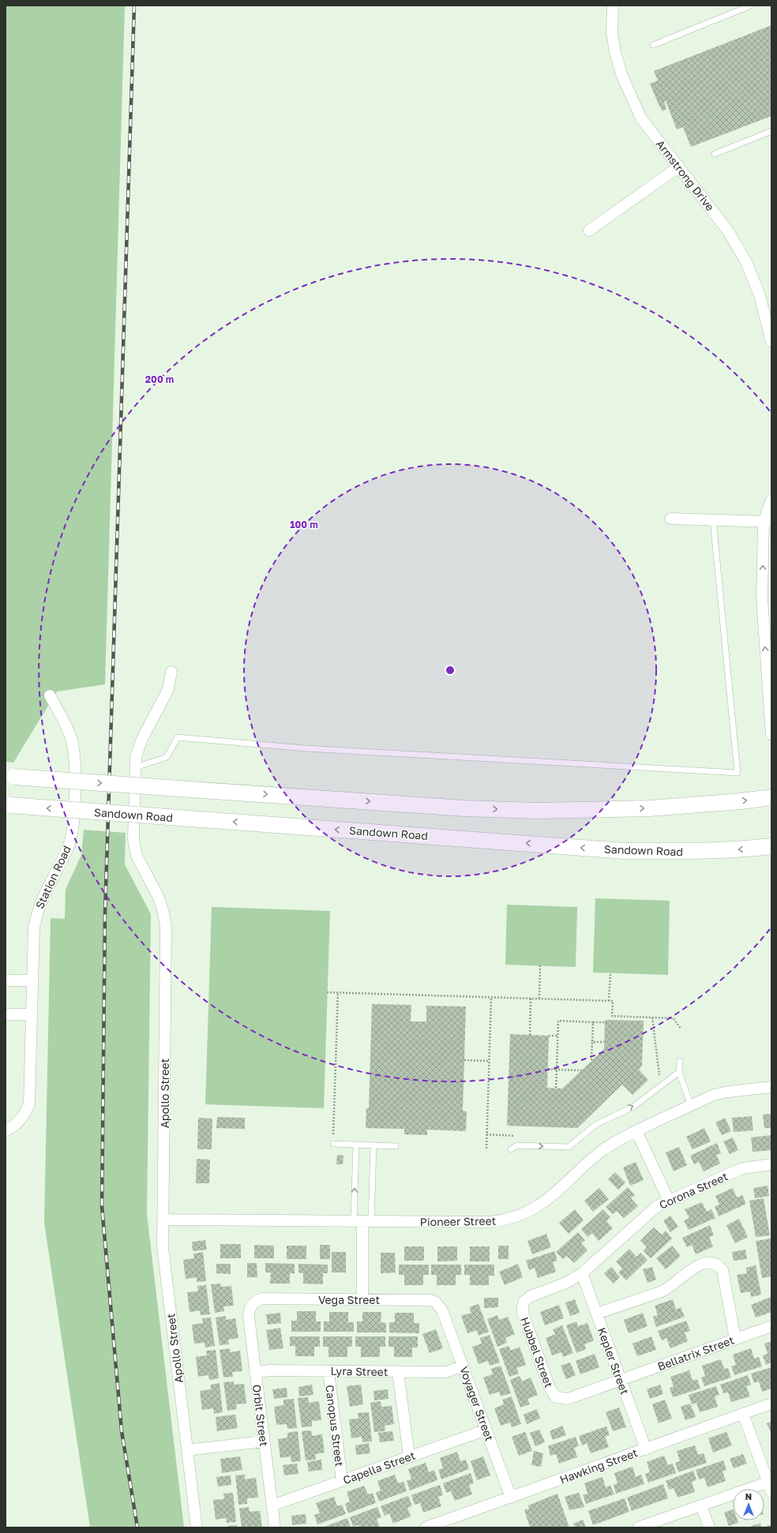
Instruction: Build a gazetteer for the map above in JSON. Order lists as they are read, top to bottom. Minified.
{"streets":{"main road":["Sandown Road"],"street":["Armstrong Drive","Station Road","Apollo Street","Corona Street","Pioneer Street","Vega Street","Hubbel Street","Bellatrix Street","Kepler Street","Lyra Street","Voyager Street","Orbit Street","Canopus Street","Hawking Street","Capella Street"]},"crossings":[["Apollo Street","Pioneer Street"],["Corona Street","Hubbel Street"],["Corona Street","Kepler Street"],["Vega Street","Voyager Street"],["Vega Street","Orbit Street"],["Hubbel Street","Bellatrix Street"],["Hubbel Street","Kepler Street"],["Bellatrix Street","Kepler Street"],["Kepler Street","Hawking Street"],["Lyra Street","Voyager Street"],["Lyra Street","Orbit Street"],["Lyra Street","Canopus Street"],["Voyager Street","Hawking Street"],["Voyager Street","Capella Street"],["Orbit Street","Capella Street"],["Canopus Street","Capella Street"]],"north":"top","rings":["200 m","100 m"]}
